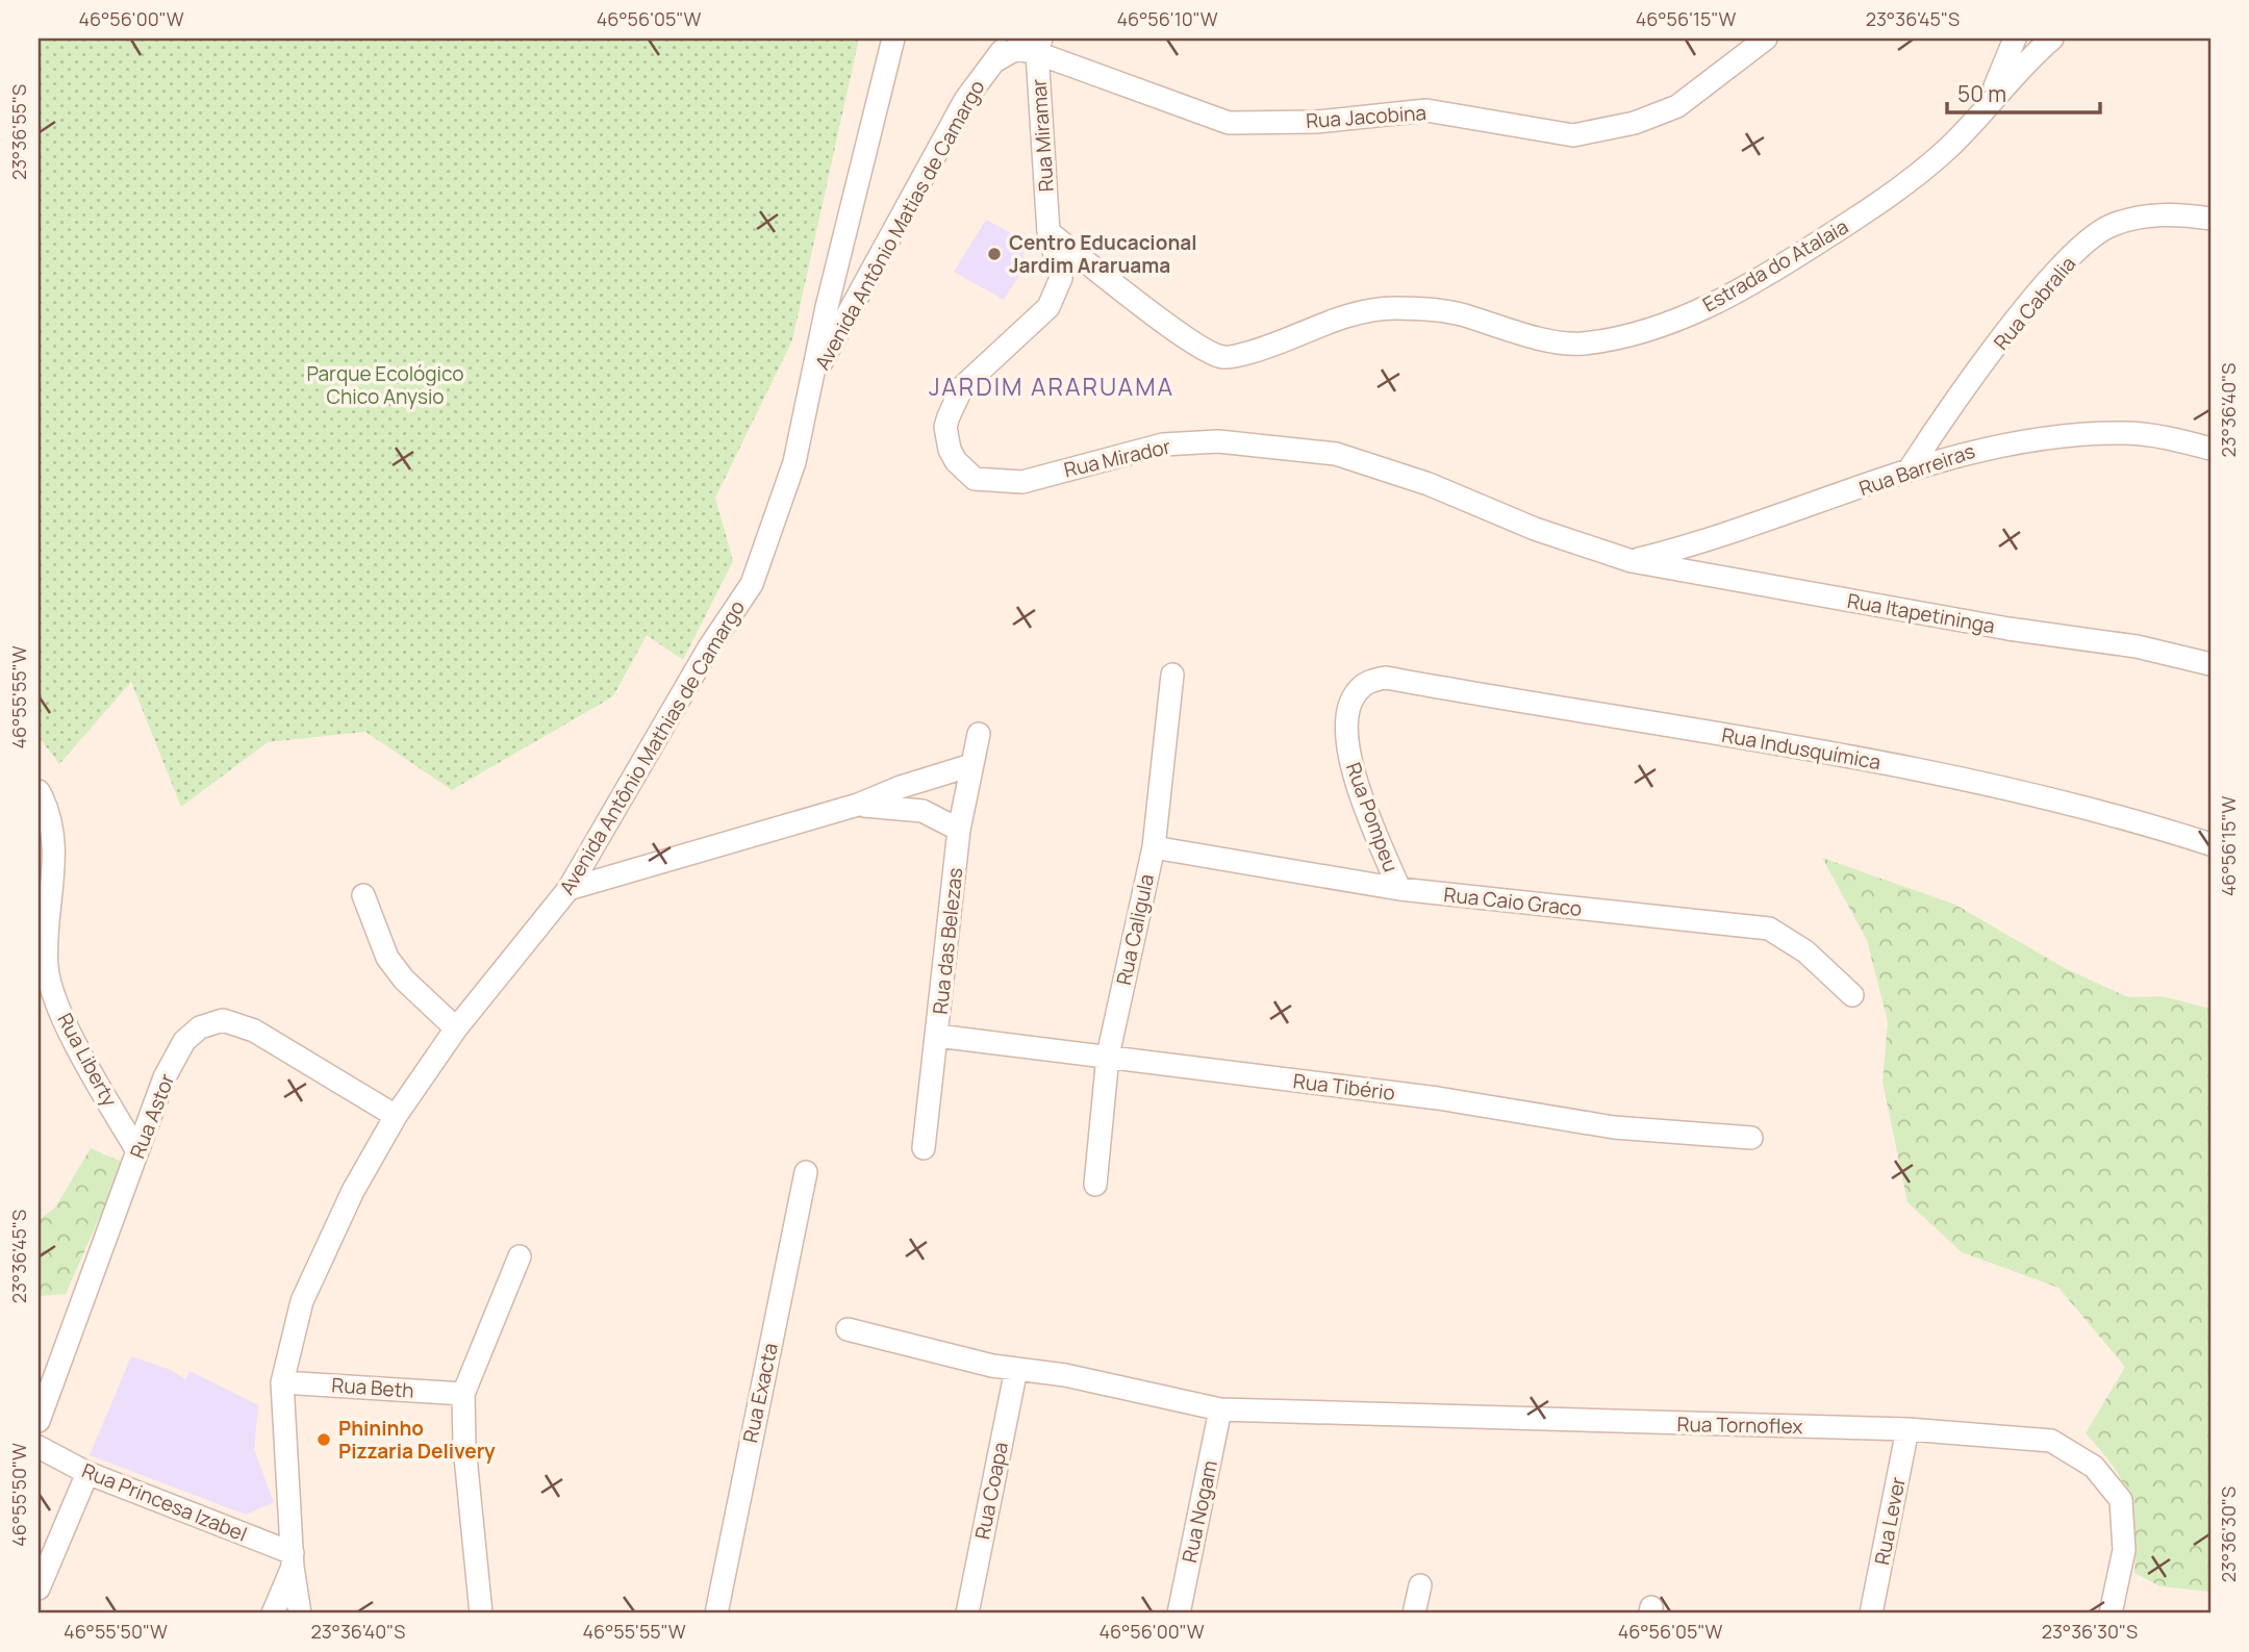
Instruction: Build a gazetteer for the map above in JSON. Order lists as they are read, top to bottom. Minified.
{"streets":{"street":["Rua Jacobina","Rua Miramar","Avenida Antônio Matias de Camargo","Estrada do Atalaia","Rua Cabralia","Rua Mirador","Rua Barreiras","Rua Itapetininga","Avenida Antônio Mathias de Camargo","Rua Indusquímica","Rua Pompeu","Rua Caio Graco","Rua Caligula","Rua das Belezas","Rua Liberty","Rua Tibério","Rua Astor","Rua Beth","Rua Exacta","Rua Tornoflex","Rua Coapa","Rua Princesa Izabel","Rua Nogam","Rua Lever"]},"crossings":[["Rua Jacobina","Rua Miramar"],["Rua Miramar","Estrada do Atalaia"],["Rua Miramar","Rua Mirador"],["Avenida Antônio Matias de Camargo","Avenida Antônio Mathias de Camargo"],["Estrada do Atalaia","Rua Mirador"],["Rua Cabralia","Rua Barreiras"],["Rua Mirador","Rua Barreiras"],["Rua Mirador","Rua Itapetininga"],["Rua Barreiras","Rua Itapetininga"],["Avenida Antônio Mathias de Camargo","Rua Astor"],["Avenida Antônio Mathias de Camargo","Rua Beth"],["Avenida Antônio Mathias de Camargo","Rua Princesa Izabel"],["Rua Indusquímica","Rua Pompeu"],["Rua Pompeu","Rua Caio Graco"],["Rua Caio Graco","Rua Caligula"],["Rua Caligula","Rua Tibério"],["Rua das Belezas","Rua Tibério"],["Rua Liberty","Rua Astor"],["Rua Tornoflex","Rua Nogam"],["Rua Tornoflex","Rua Lever"]],"districts":["JARDIM ARARUAMA"],"parks":["Parque Ecológico Chico Anysio"],"places":["Centro Educacional Jardim Araruama","Phininho Pizzaria Delivery"],"scale_bar":"50 m","coordinates":["46°56'00\"W","46°56'05\"W","46°56'10\"W","46°56'15\"W","23°36'45\"S","23°36'55\"S","23°36'40\"S","46°55'55\"W","46°55'50\"W","23°36'30\"S"]}
